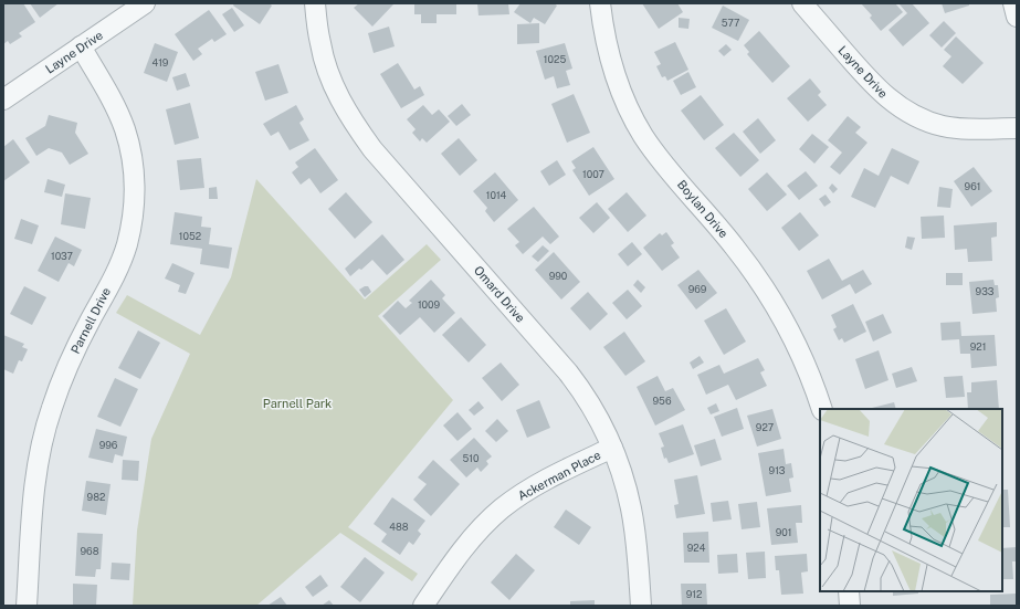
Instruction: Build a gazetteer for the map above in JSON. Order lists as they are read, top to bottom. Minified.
{"streets":{"street":["Layne Drive","Boylan Drive","Omard Drive","Parnell Drive","Ackerman Place"]},"crossings":[["Layne Drive","Parnell Drive"],["Omard Drive","Ackerman Place"]],"parks":["Parnell Park"],"house_numbers":["577","1025","419","1007","961","1014","1052","1037","990","969","933","1009","921","956","927","996","510","913","982","488","901","924","968","912"]}
